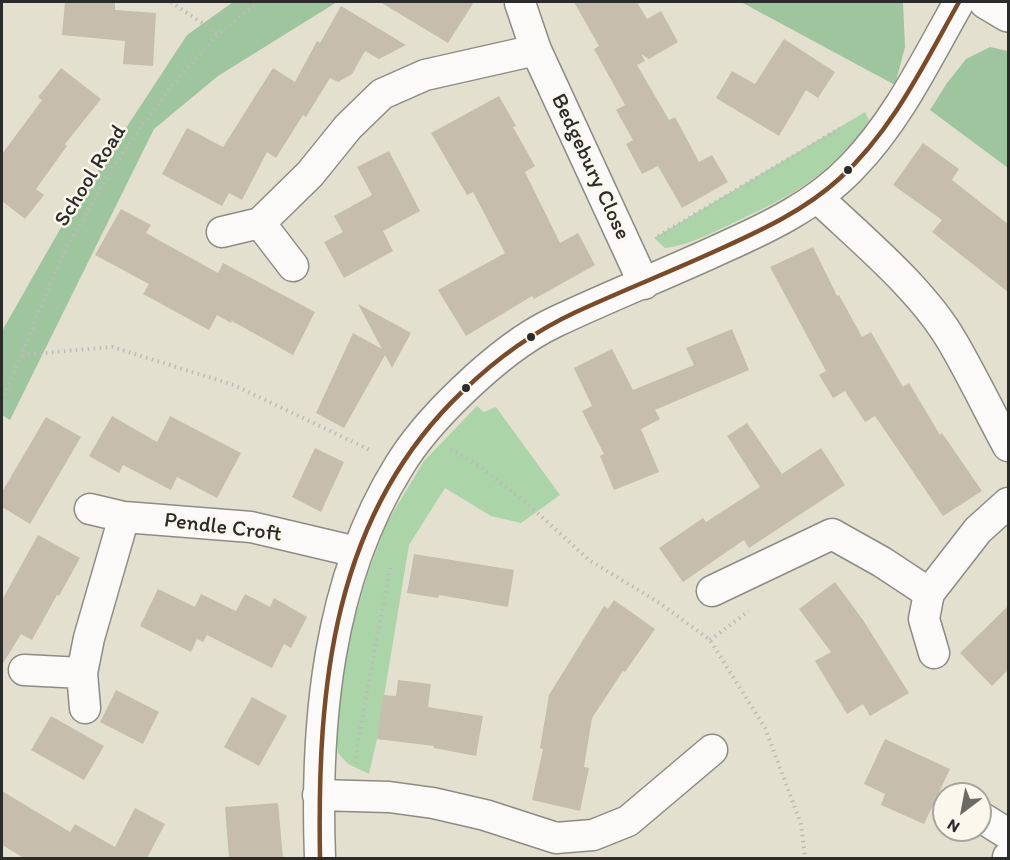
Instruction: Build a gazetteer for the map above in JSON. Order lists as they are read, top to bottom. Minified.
{"streets":{"street":["Bedgebury Close","Pendle Croft"],"path":["School Road"]},"north":"bottom left"}
